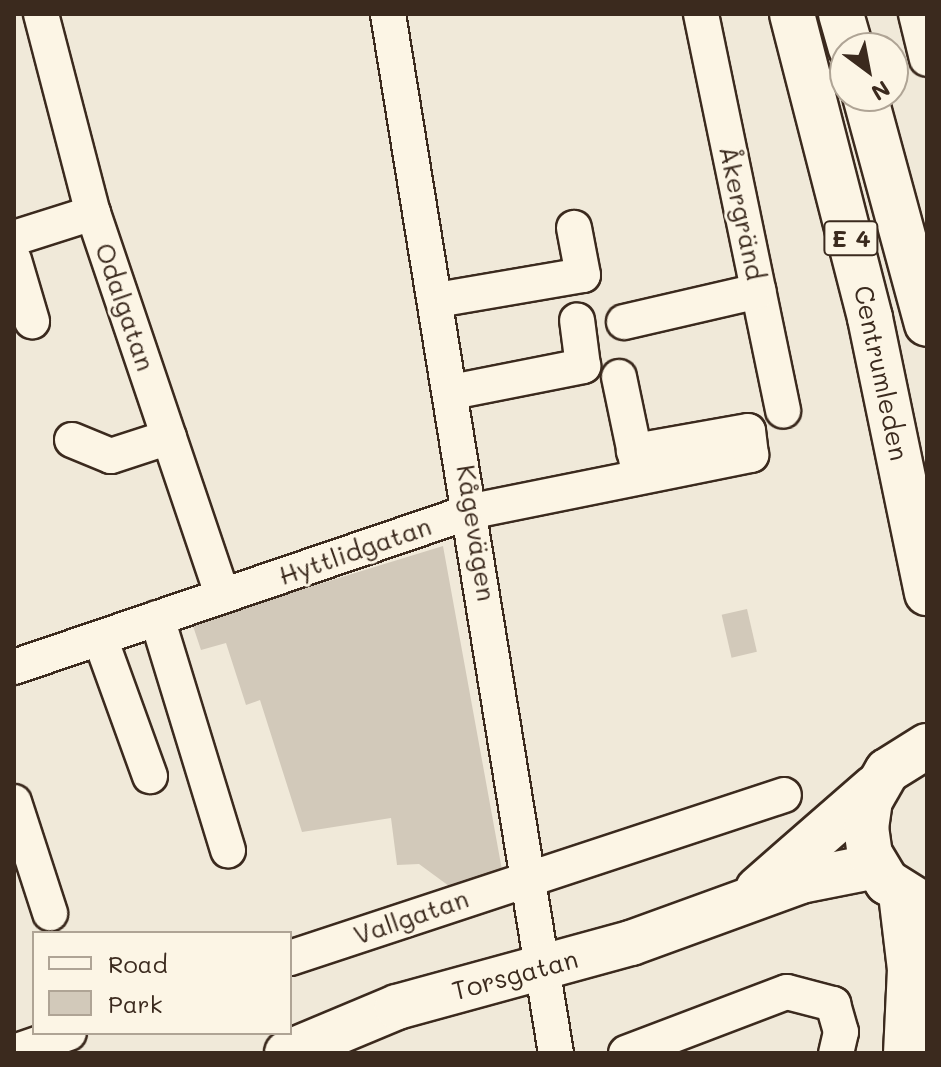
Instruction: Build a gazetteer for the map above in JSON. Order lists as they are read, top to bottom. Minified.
{"streets":{"main road":["E 4","Centrumleden","Torsgatan"],"street":["Åkergränd","Odalgatan","Kågevägen","Hyttlidgatan","Vallgatan"]},"crossings":[["Odalgatan","Hyttlidgatan"],["Kågevägen","Hyttlidgatan"],["Kågevägen","Vallgatan"],["Kågevägen","Torsgatan"]],"legend":["Road","Park"],"north":"bottom right"}
